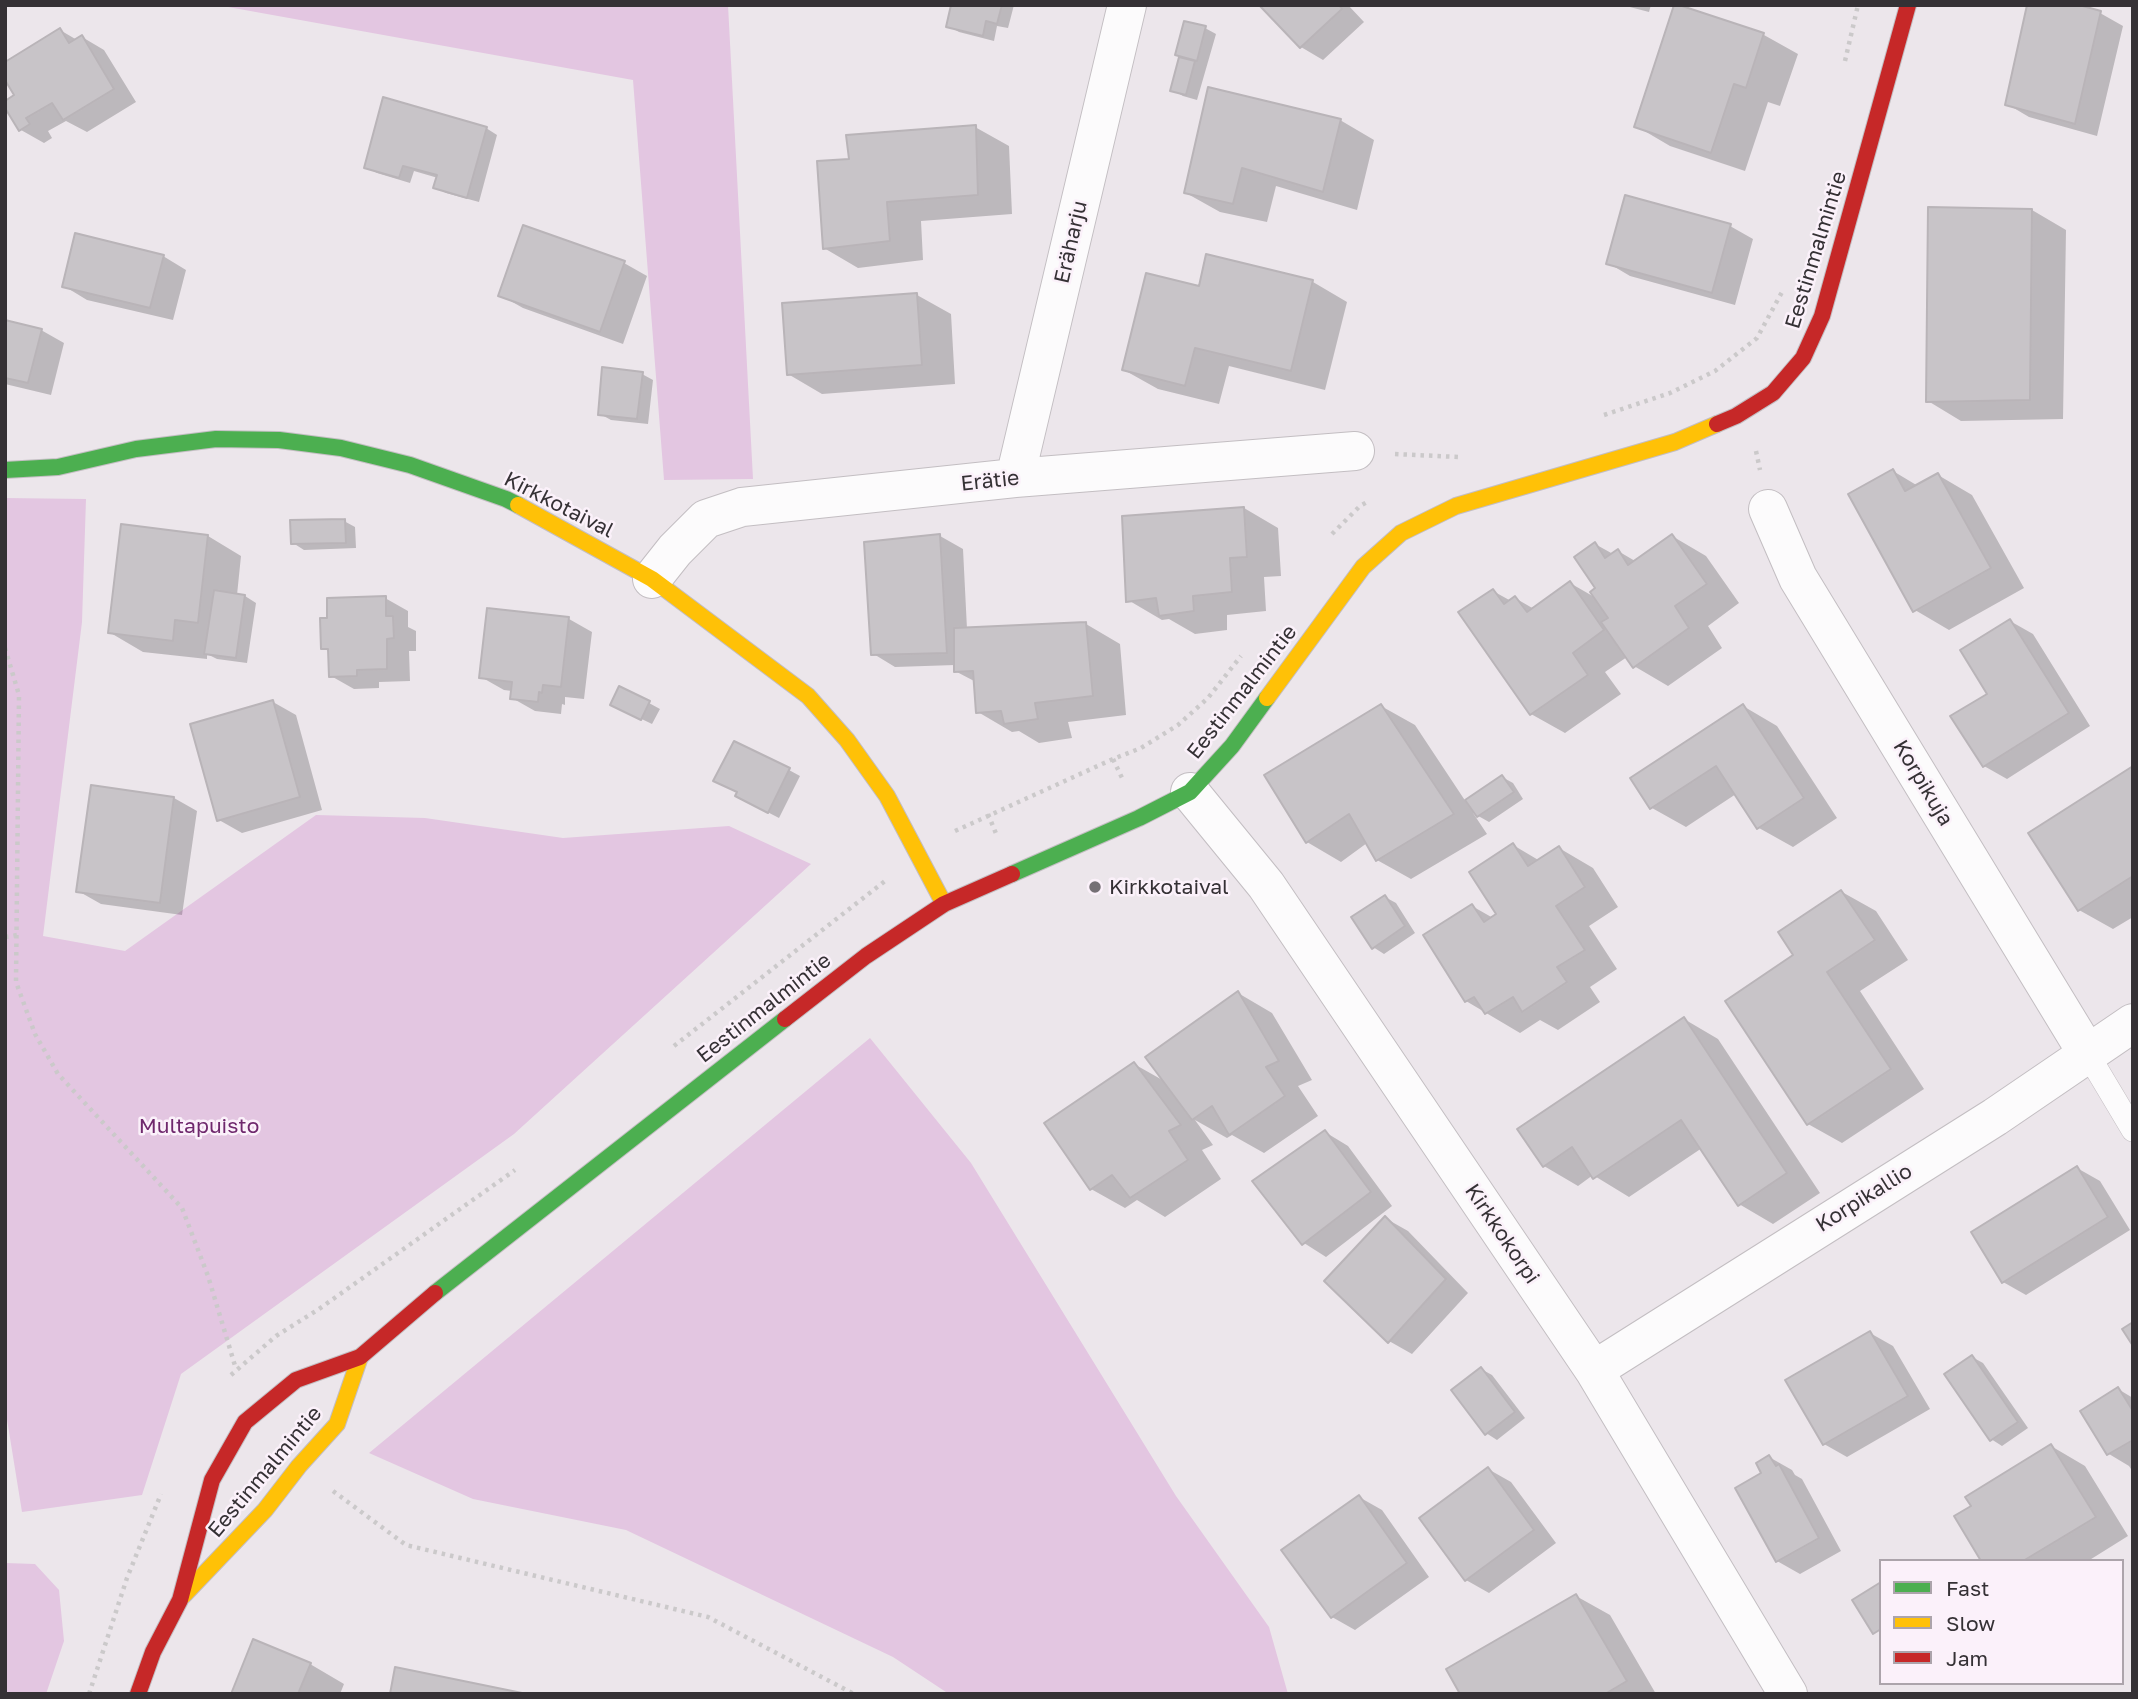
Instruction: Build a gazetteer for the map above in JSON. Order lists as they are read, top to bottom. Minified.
{"streets":{"street":["Eräharju","Eestinmalmintie","Erätie","Kirkkotaival","Korpikuja","Korpikallio","Kirkkokorpi"]},"crossings":[["Eräharju","Erätie"],["Eestinmalmintie","Kirkkotaival"],["Eestinmalmintie","Kirkkokorpi"],["Erätie","Kirkkotaival"],["Korpikuja","Korpikallio"],["Korpikallio","Kirkkokorpi"]],"parks":["Multapuisto"],"places":["Kirkkotaival"],"legend":["Fast","Slow","Jam"]}
